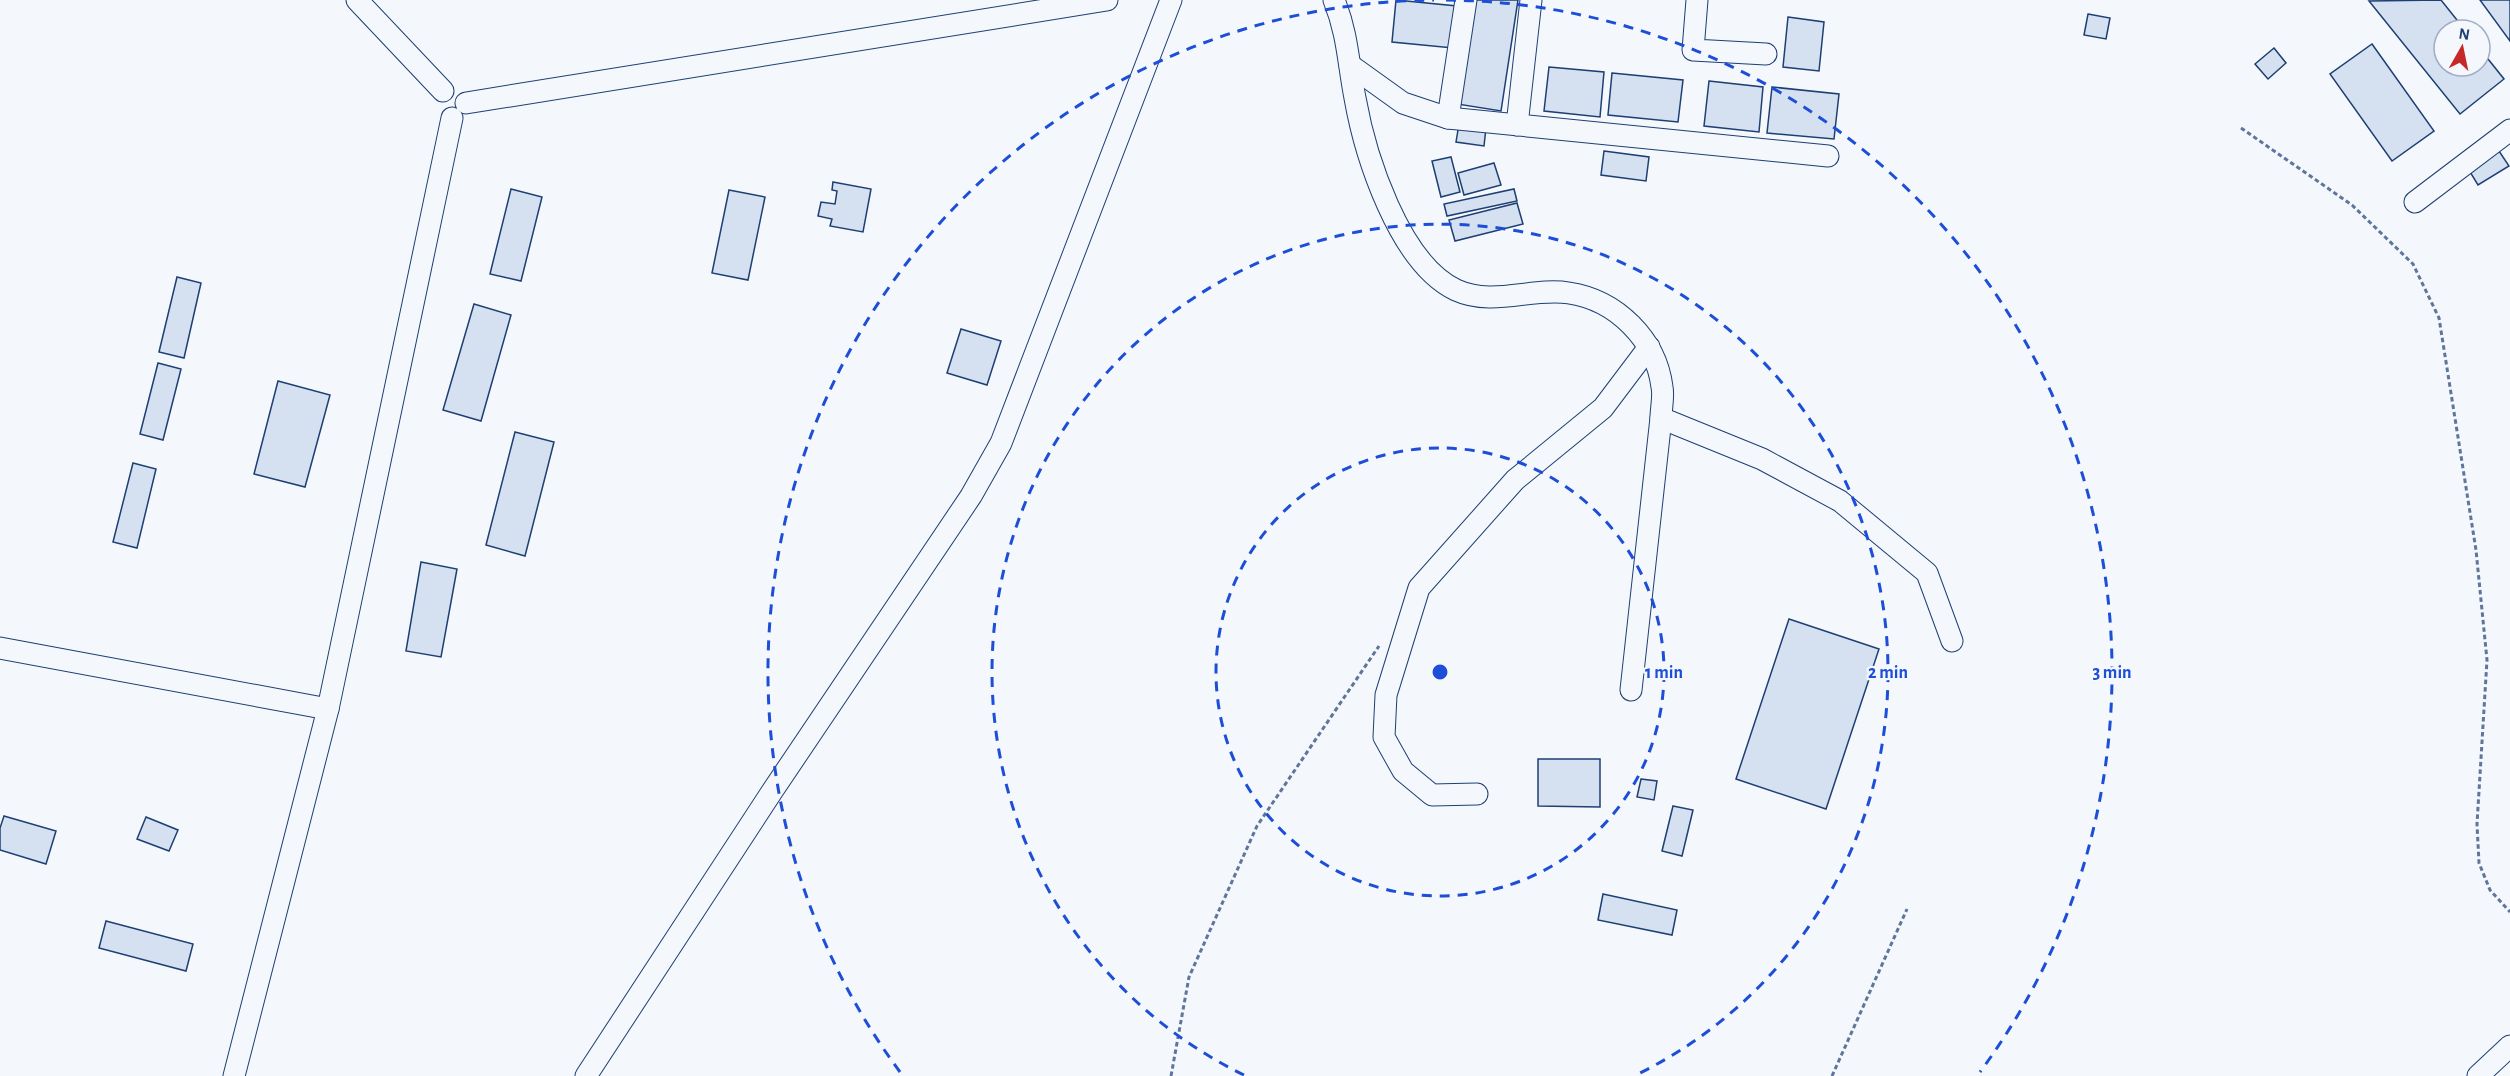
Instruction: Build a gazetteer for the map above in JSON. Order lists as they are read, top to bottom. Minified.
{"north":"top","rings":["1 min","2 min","3 min"]}
